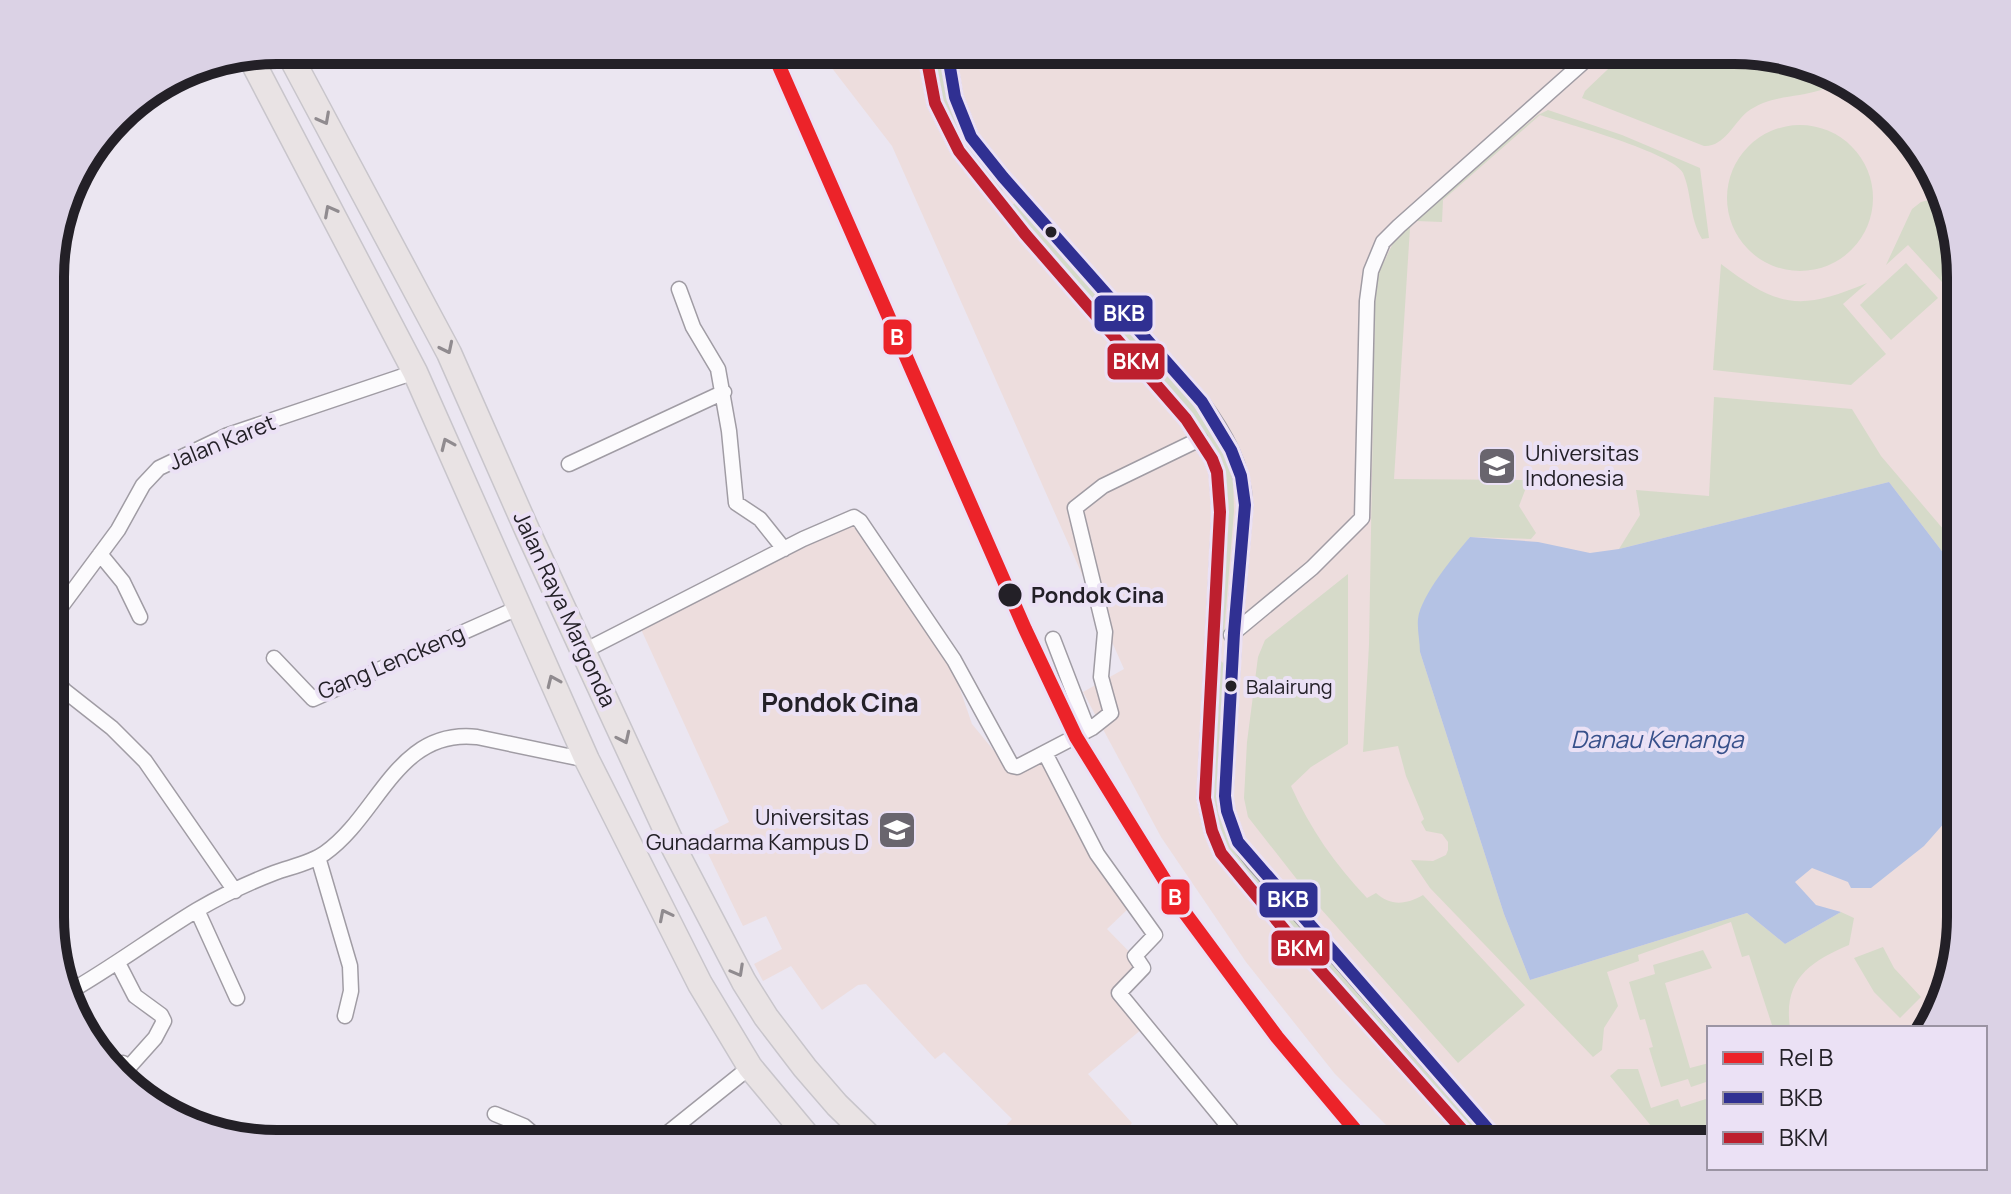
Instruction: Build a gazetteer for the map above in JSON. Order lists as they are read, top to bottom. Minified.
{"streets":{"main road":["Jalan Raya Margonda"],"street":["Jalan Karet","Gang Lenckeng"]},"crossings":[["Jalan Karet","Jalan Raya Margonda"],["Jalan Raya Margonda","Gang Lenckeng"]],"districts":["Pondok Cina"],"water":["Danau Kenanga"],"places":{"school or university":["Universitas Indonesia","Universitas Gunadarma Kampus D"],"other":["Pondok Cina","Balairung"]},"lines":["rail line B","transit line BKB","transit line BKM"],"legend":["Rel B","BKB","BKM"]}
